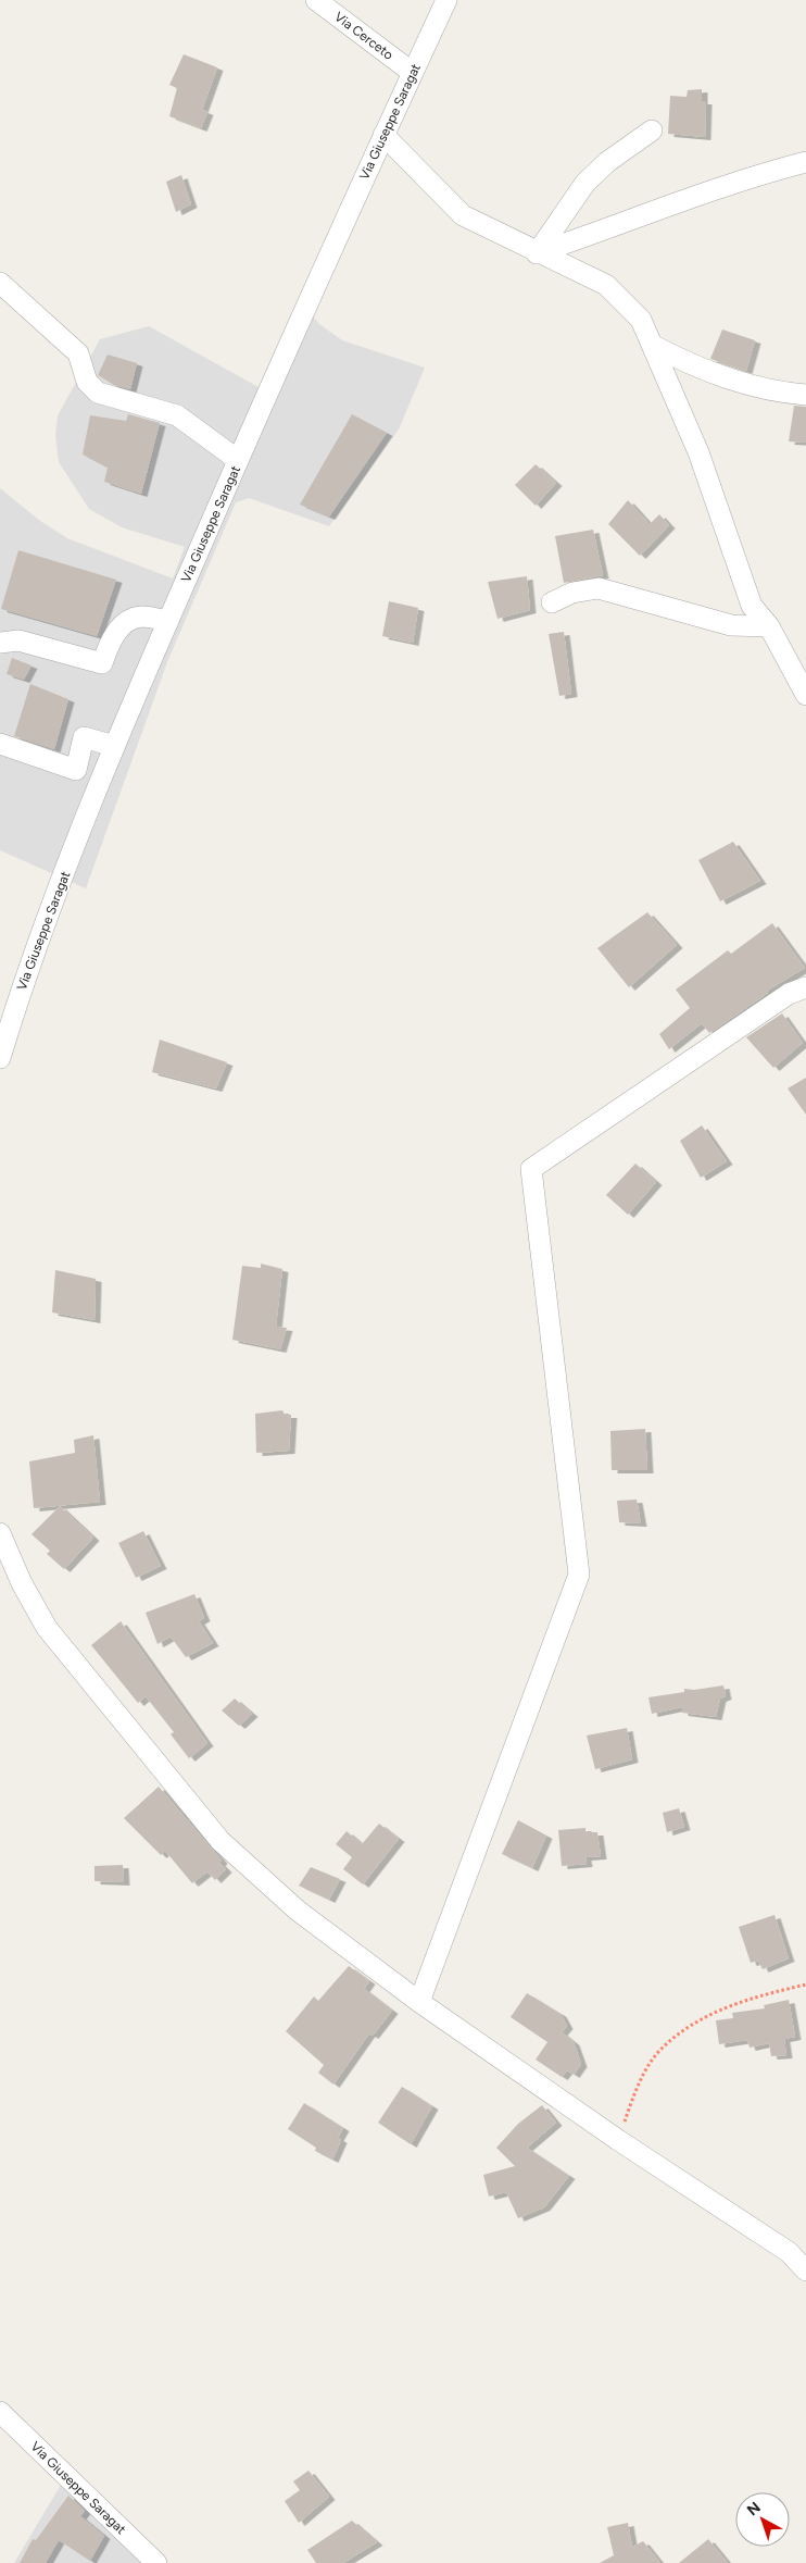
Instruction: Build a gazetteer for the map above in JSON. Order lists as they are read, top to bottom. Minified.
{"streets":{"street":["Via Cerceto","Via Giuseppe Saragat"]},"crossings":[["Via Cerceto","Via Giuseppe Saragat"]],"north":"top left"}
